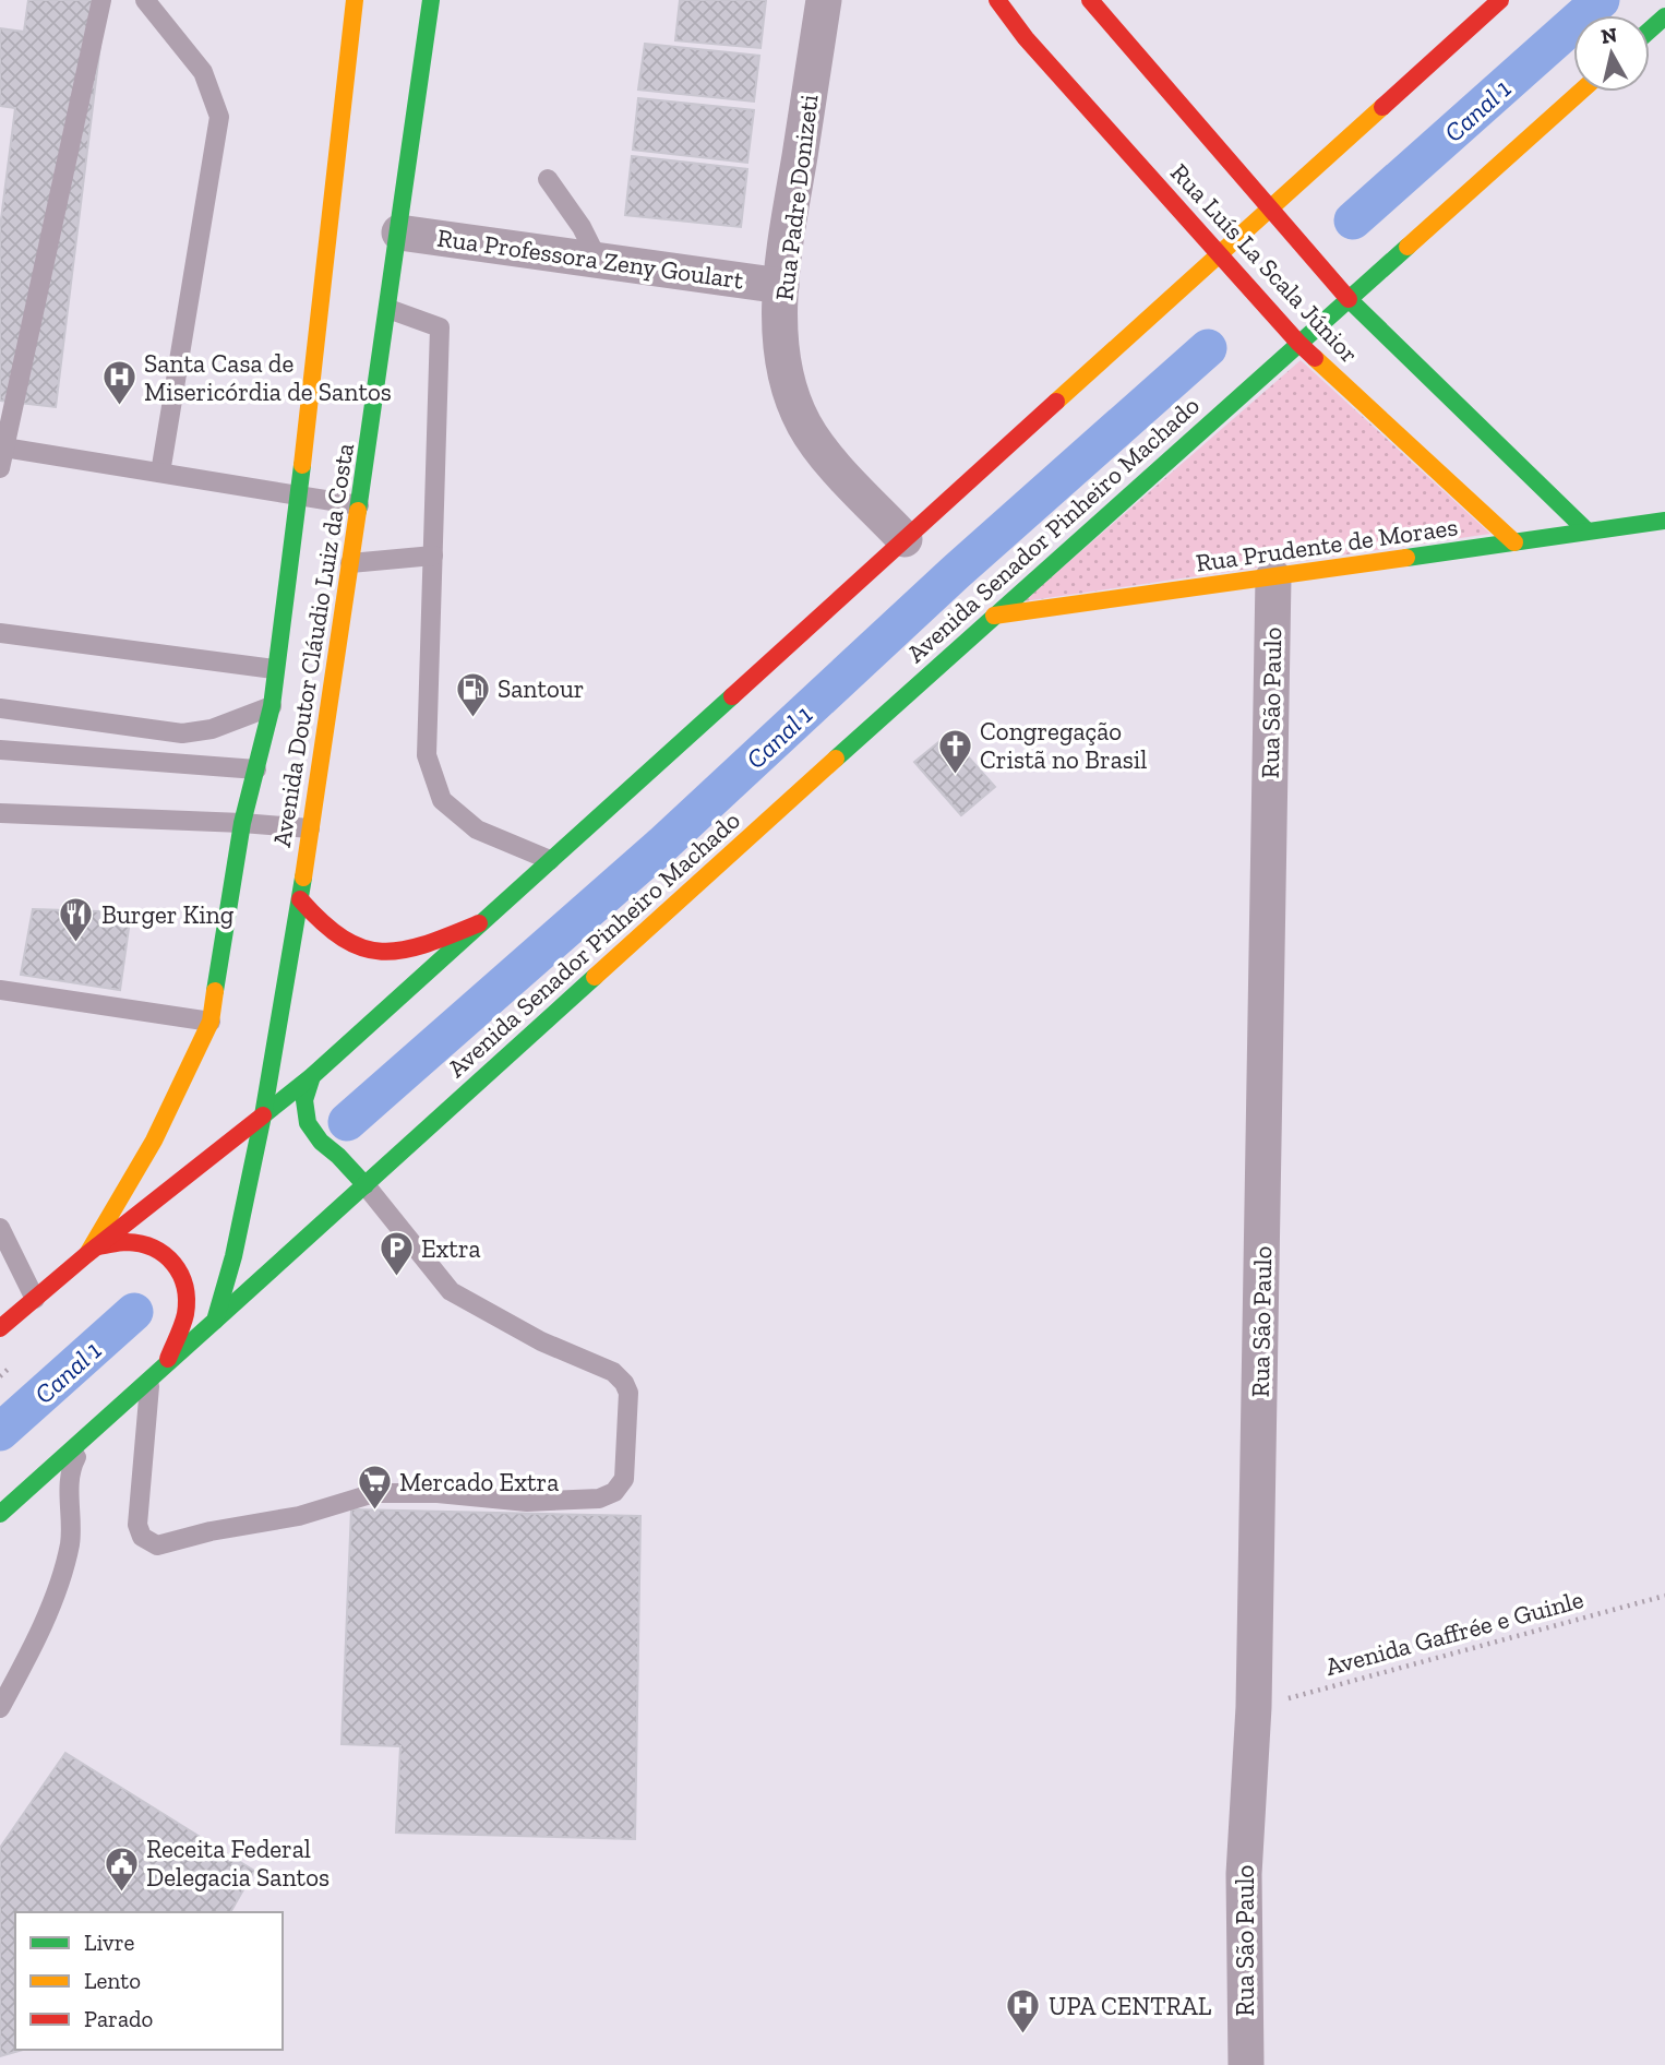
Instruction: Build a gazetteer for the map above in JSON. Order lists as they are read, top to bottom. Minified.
{"streets":{"main road":["Rua Luís La Scala Júnior","Avenida Senador Pinheiro Machado","Rua Prudente de Moraes","Avenida Doutor Cláudio Luiz da Costa"],"street":["Rua Padre Donizeti","Rua Professora Zeny Goulart","Rua São Paulo"],"path":["Avenida Gaffrée e Guinle"]},"crossings":[["Rua Padre Donizeti","Rua Professora Zeny Goulart"],["Rua Professora Zeny Goulart","Avenida Doutor Cláudio Luiz da Costa"],["Rua Luís La Scala Júnior","Avenida Senador Pinheiro Machado"],["Rua Luís La Scala Júnior","Rua Prudente de Moraes"],["Avenida Senador Pinheiro Machado","Rua Prudente de Moraes"],["Avenida Senador Pinheiro Machado","Avenida Doutor Cláudio Luiz da Costa"],["Rua Prudente de Moraes","Rua São Paulo"],["Rua São Paulo","Avenida Gaffrée e Guinle"]],"water":["Canal 1"],"places":{"hospital":["Santa Casa de Misericórdia de Santos","UPA CENTRAL"],"fuel station":["Santour"],"church":["Congregação Cristã no Brasil"],"restaurant":["Burger King"],"parking":["Extra"],"supermarket":["Mercado Extra"],"public building":["Receita Federal Delegacia Santos"]},"legend":["Livre","Lento","Parado"],"north":"top"}
